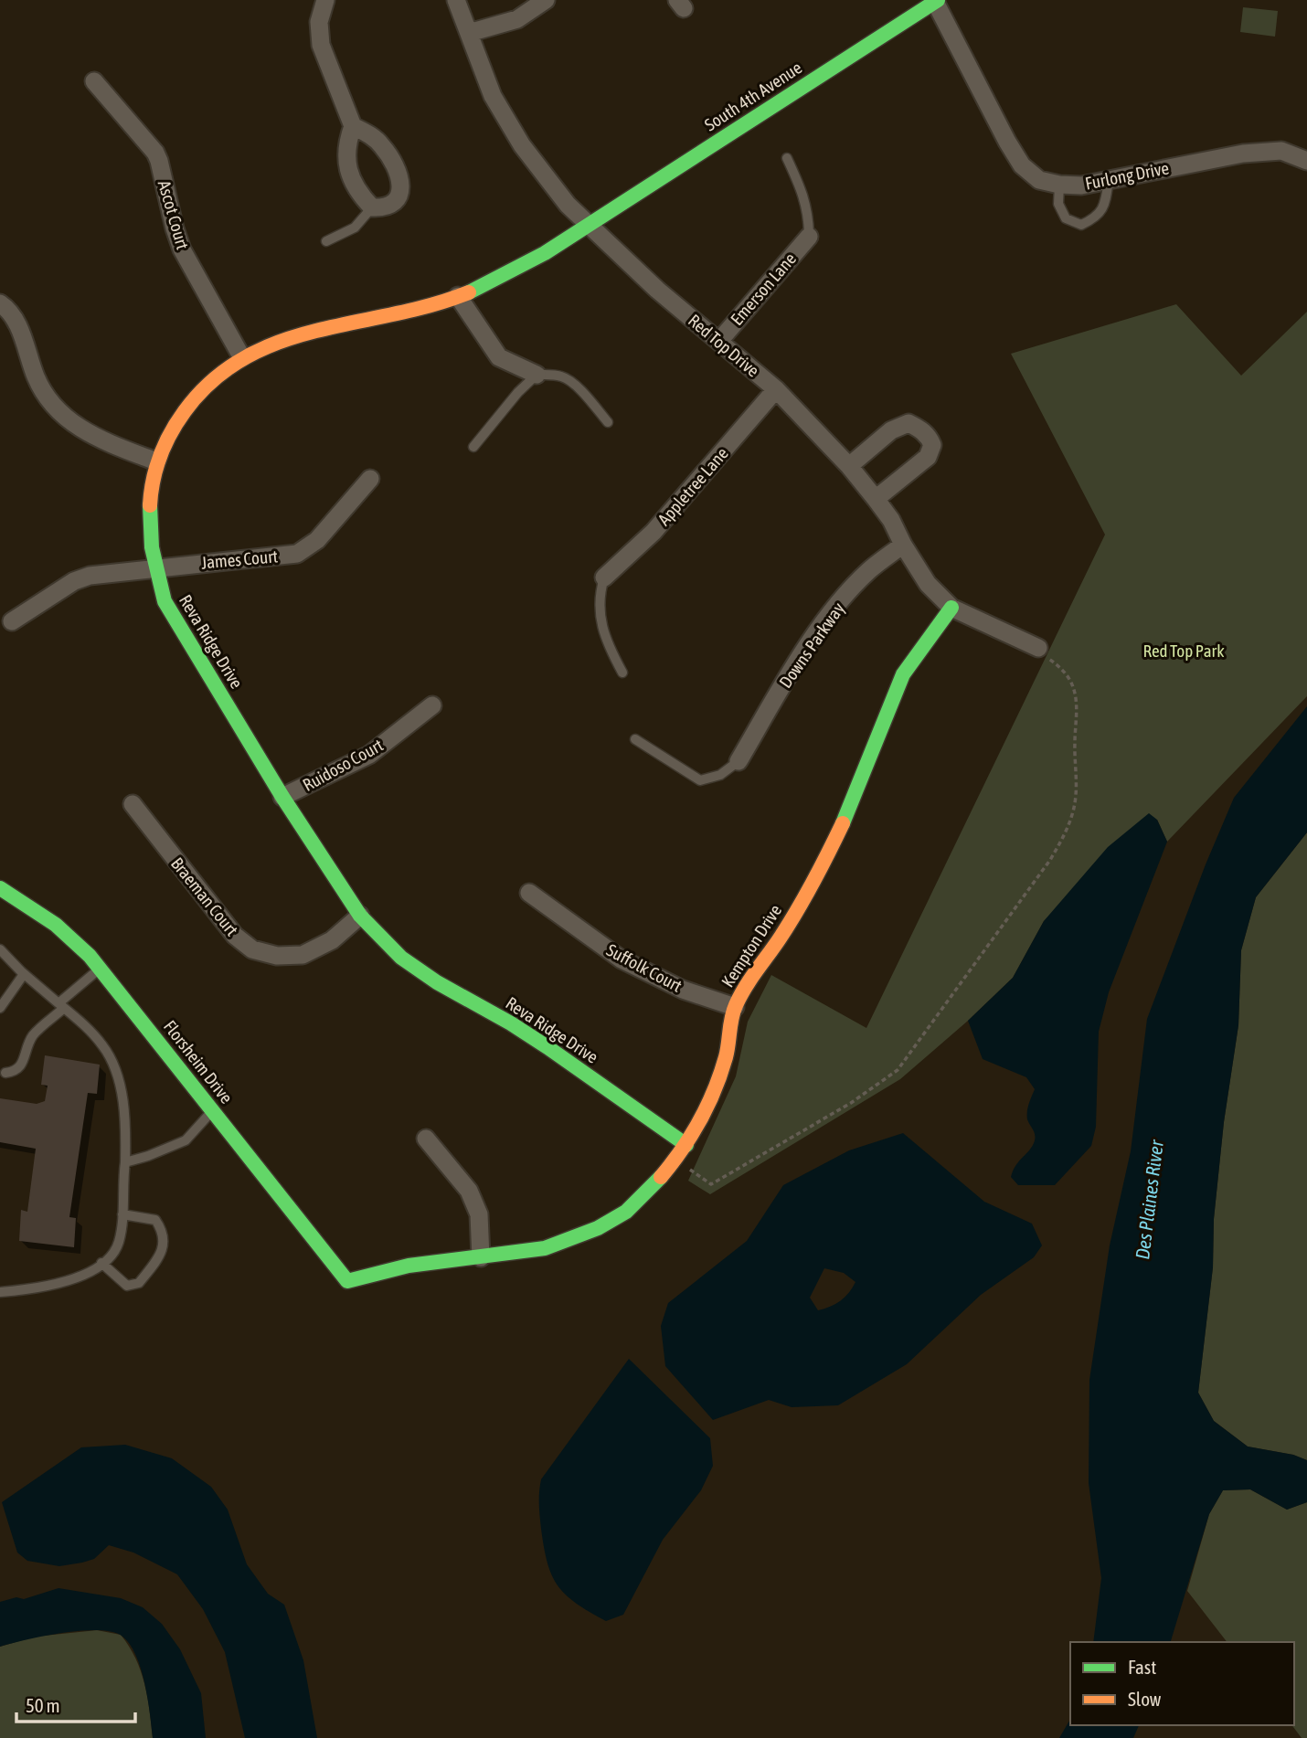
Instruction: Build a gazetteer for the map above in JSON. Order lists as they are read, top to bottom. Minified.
{"streets":{"street":["South 4th Avenue","Furlong Drive","Ascot Court","Emerson Lane","Red Top Drive","Appletree Lane","James Court","Reva Ridge Drive","Downs Parkway","Ruidoso Court","Braeman Court","Kempton Drive","Suffolk Court","Florsheim Drive"]},"crossings":[["South 4th Avenue","Furlong Drive"],["South 4th Avenue","Red Top Drive"],["South 4th Avenue","Reva Ridge Drive"],["Ascot Court","Reva Ridge Drive"],["Emerson Lane","Red Top Drive"],["Red Top Drive","Appletree Lane"],["Red Top Drive","Reva Ridge Drive"],["Red Top Drive","Downs Parkway"],["Red Top Drive","Kempton Drive"],["James Court","Reva Ridge Drive"],["Reva Ridge Drive","Ruidoso Court"],["Reva Ridge Drive","Braeman Court"],["Reva Ridge Drive","Kempton Drive"],["Kempton Drive","Suffolk Court"],["Kempton Drive","Florsheim Drive"]],"water":["Des Plaines River"],"parks":["Red Top Park"],"legend":["Fast","Slow"],"scale_bar":"50 m"}
